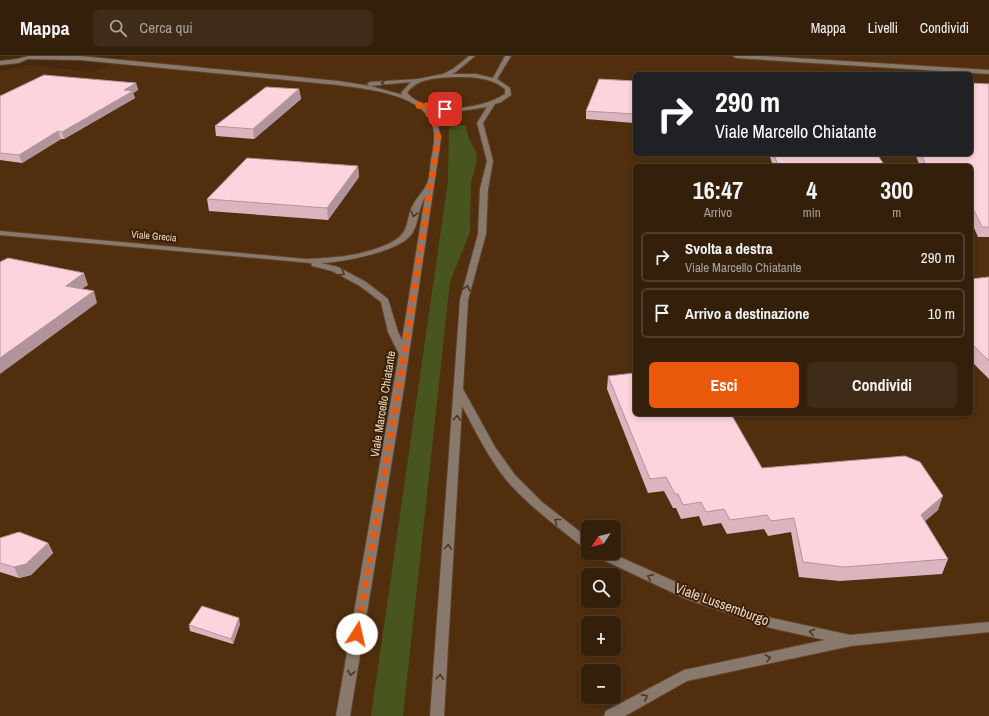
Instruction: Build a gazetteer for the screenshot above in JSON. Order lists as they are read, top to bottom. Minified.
{"streets":{"street":["Viale Grecia","Viale Marcello Chiatante","Viale Lussemburgo"]},"crossings":[["Viale Grecia","Viale Marcello Chiatante"]],"north":"bottom left","page":{"header":"Mappa","search":"Cerca qui","nav":["Mappa","Livelli","Condividi"],"turn":["290 m","Viale Marcello Chiatante"],"eta":["16:47","Arrivo","4","min","300","m"],"list":[{"name":"Svolta a destra","note":"Viale Marcello Chiatante","value":"290 m"},{"name":"Arrivo a destinazione","value":"10 m"}],"buttons":["Esci","Condividi"],"map_buttons":["+","−"]}}
